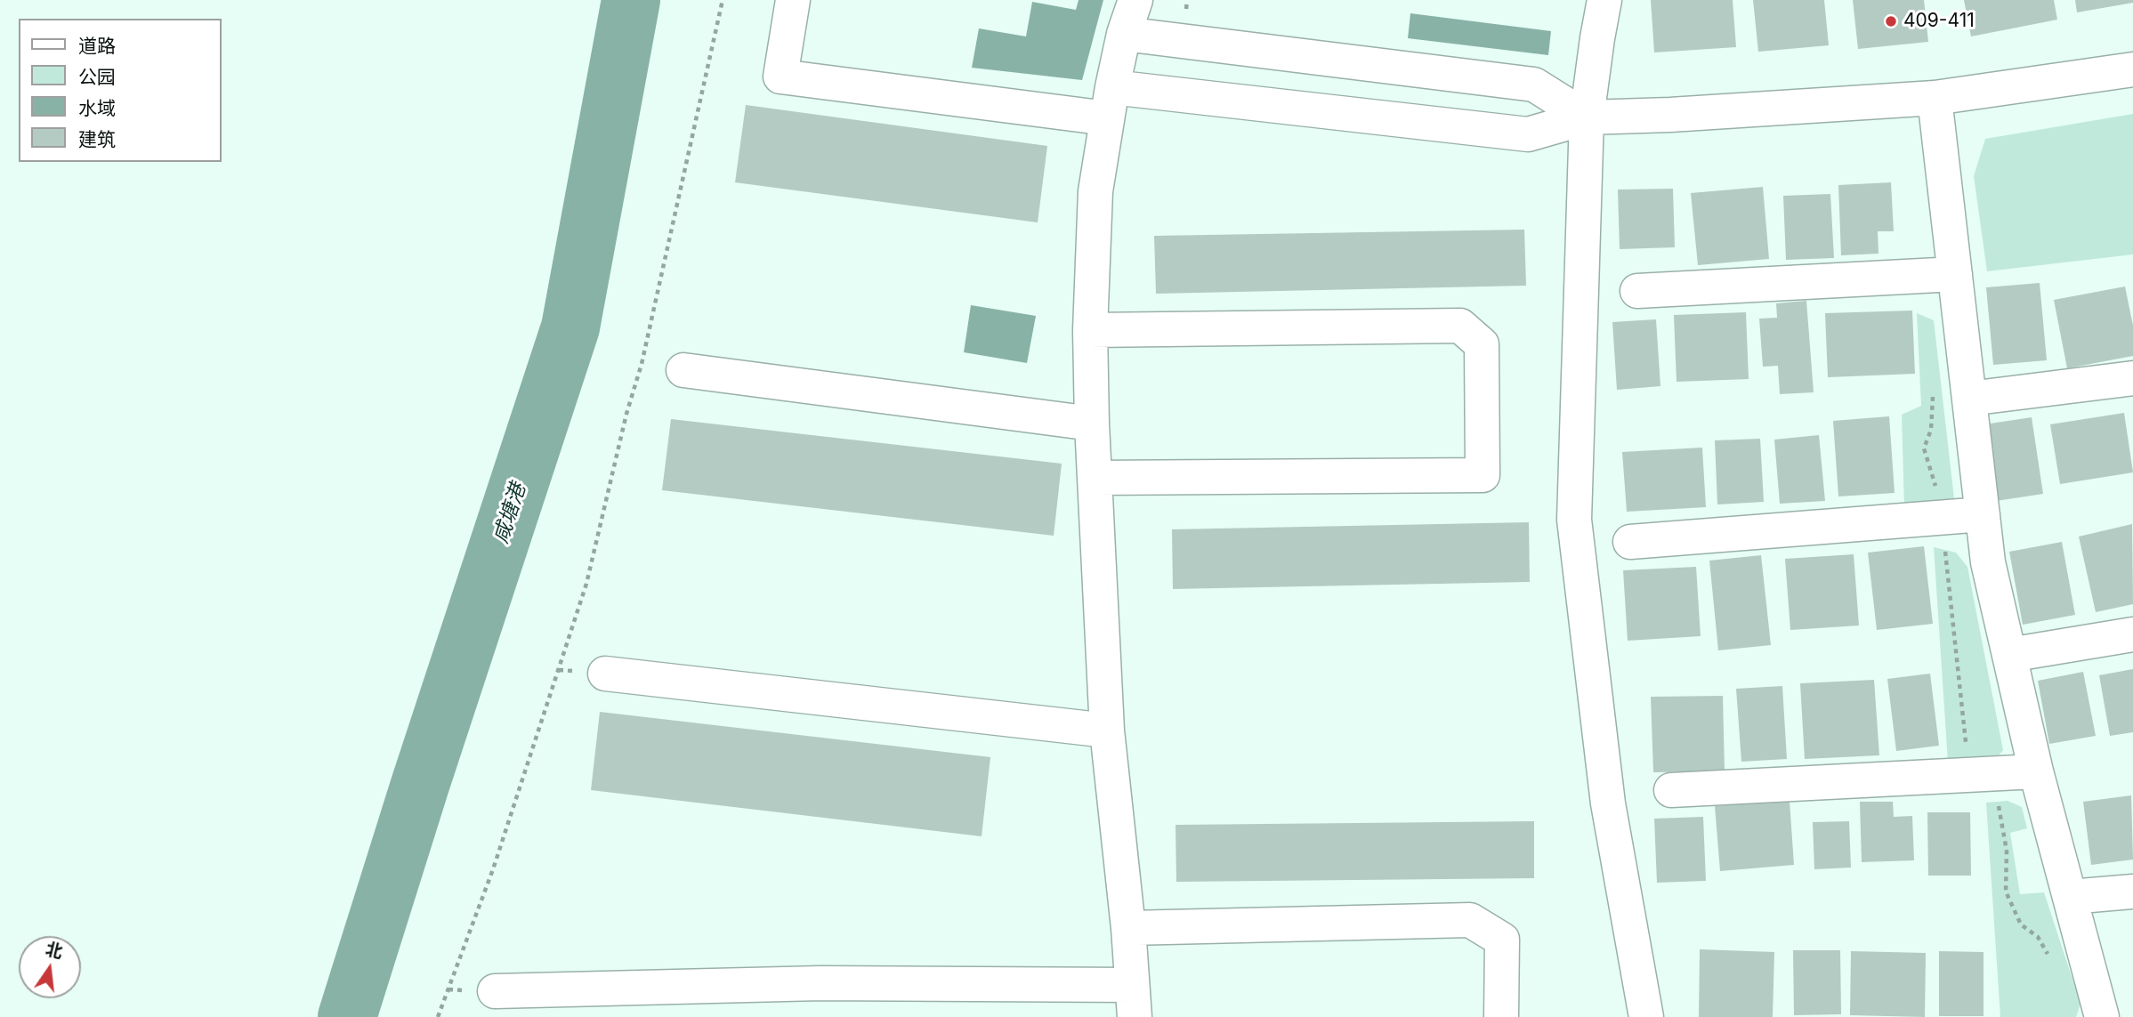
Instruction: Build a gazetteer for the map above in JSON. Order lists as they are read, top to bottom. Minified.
{"water":["咸塘港"],"places":["409-411"],"legend":["道路","公园","水域","建筑"],"north":"top"}
